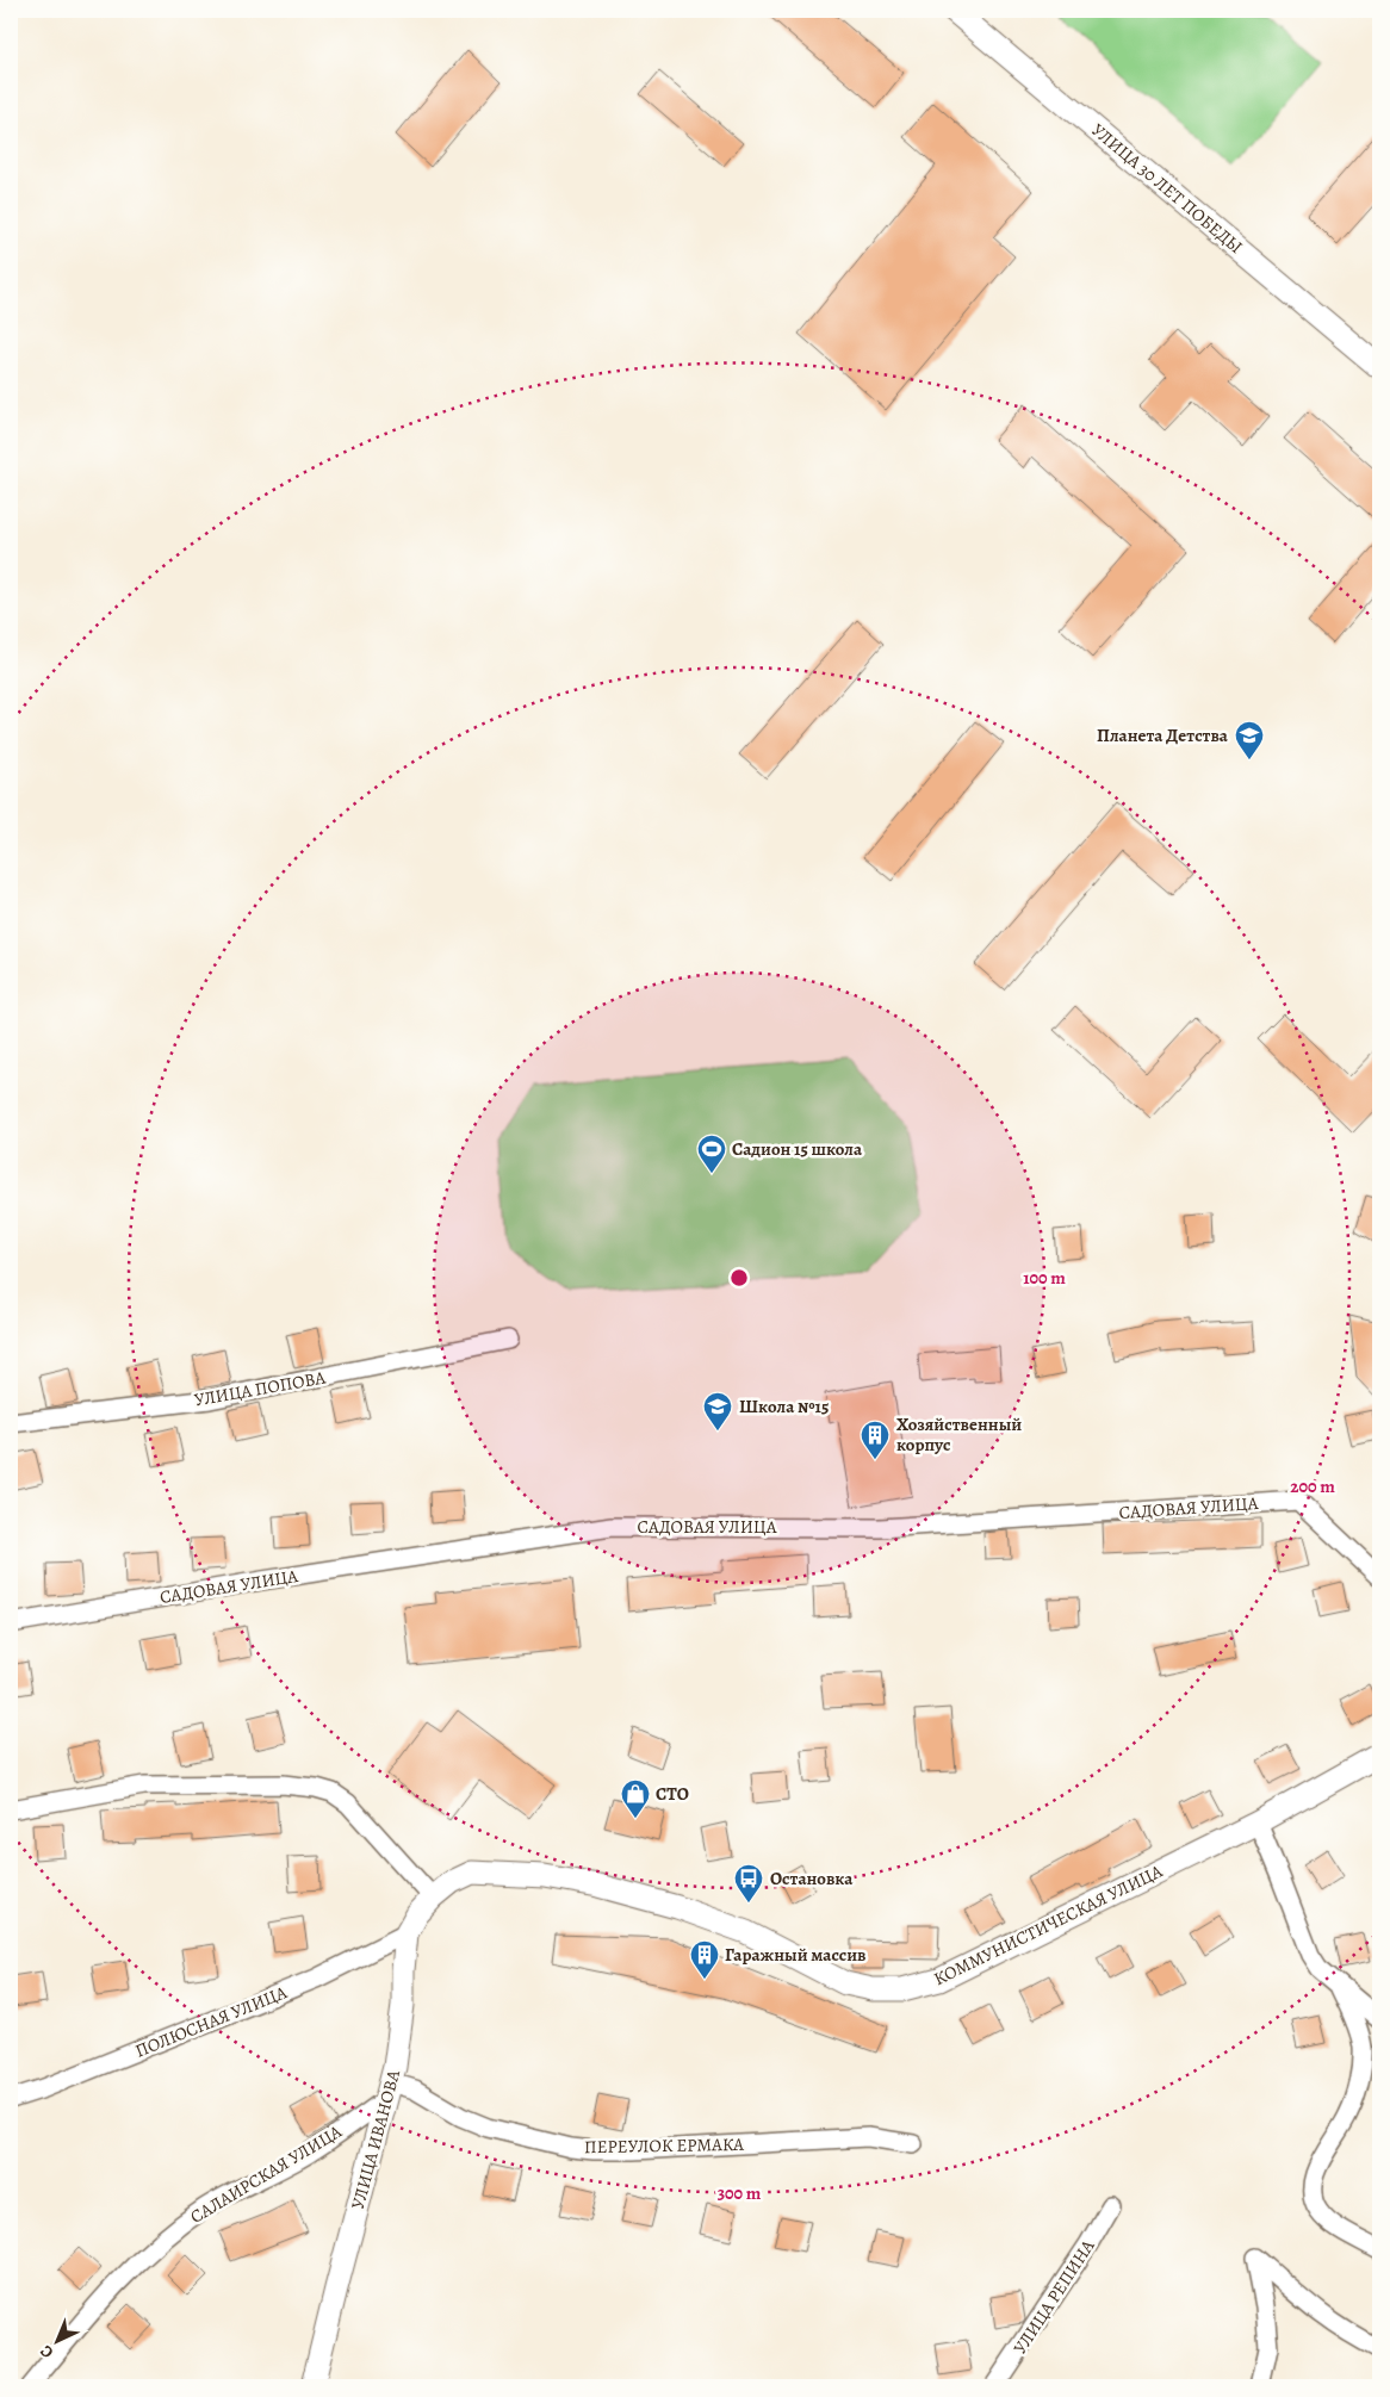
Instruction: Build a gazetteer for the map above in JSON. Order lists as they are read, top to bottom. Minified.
{"streets":{"street":["УЛИЦА 30 ЛЕТ ПОБЕДЫ","УЛИЦА ПОПОВА","САДОВАЯ УЛИЦА","КОММУНИСТИЧЕСКАЯ УЛИЦА","ПОЛЮСНАЯ УЛИЦА","УЛИЦА ИВАНОВА","ПЕРЕУЛОК ЕРМАКА","САЛАИРСКАЯ УЛИЦА","УЛИЦА РЕПИНА"]},"crossings":[["КОММУНИСТИЧЕСКАЯ УЛИЦА","УЛИЦА ИВАНОВА"],["ПОЛЮСНАЯ УЛИЦА","УЛИЦА ИВАНОВА"],["УЛИЦА ИВАНОВА","ПЕРЕУЛОК ЕРМАКА"],["УЛИЦА ИВАНОВА","САЛАИРСКАЯ УЛИЦА"],["ПЕРЕУЛОК ЕРМАКА","САЛАИРСКАЯ УЛИЦА"]],"places":{"school or university":["Планета Детства","Школа №15"],"sports":["Садион 15 школа"],"building":["Хозяйственный корпус","Гаражный массив"],"shop":["СТО"],"bus stop":["Остановка"]},"north":"bottom left","rings":["100 m","200 m","300 m"]}
